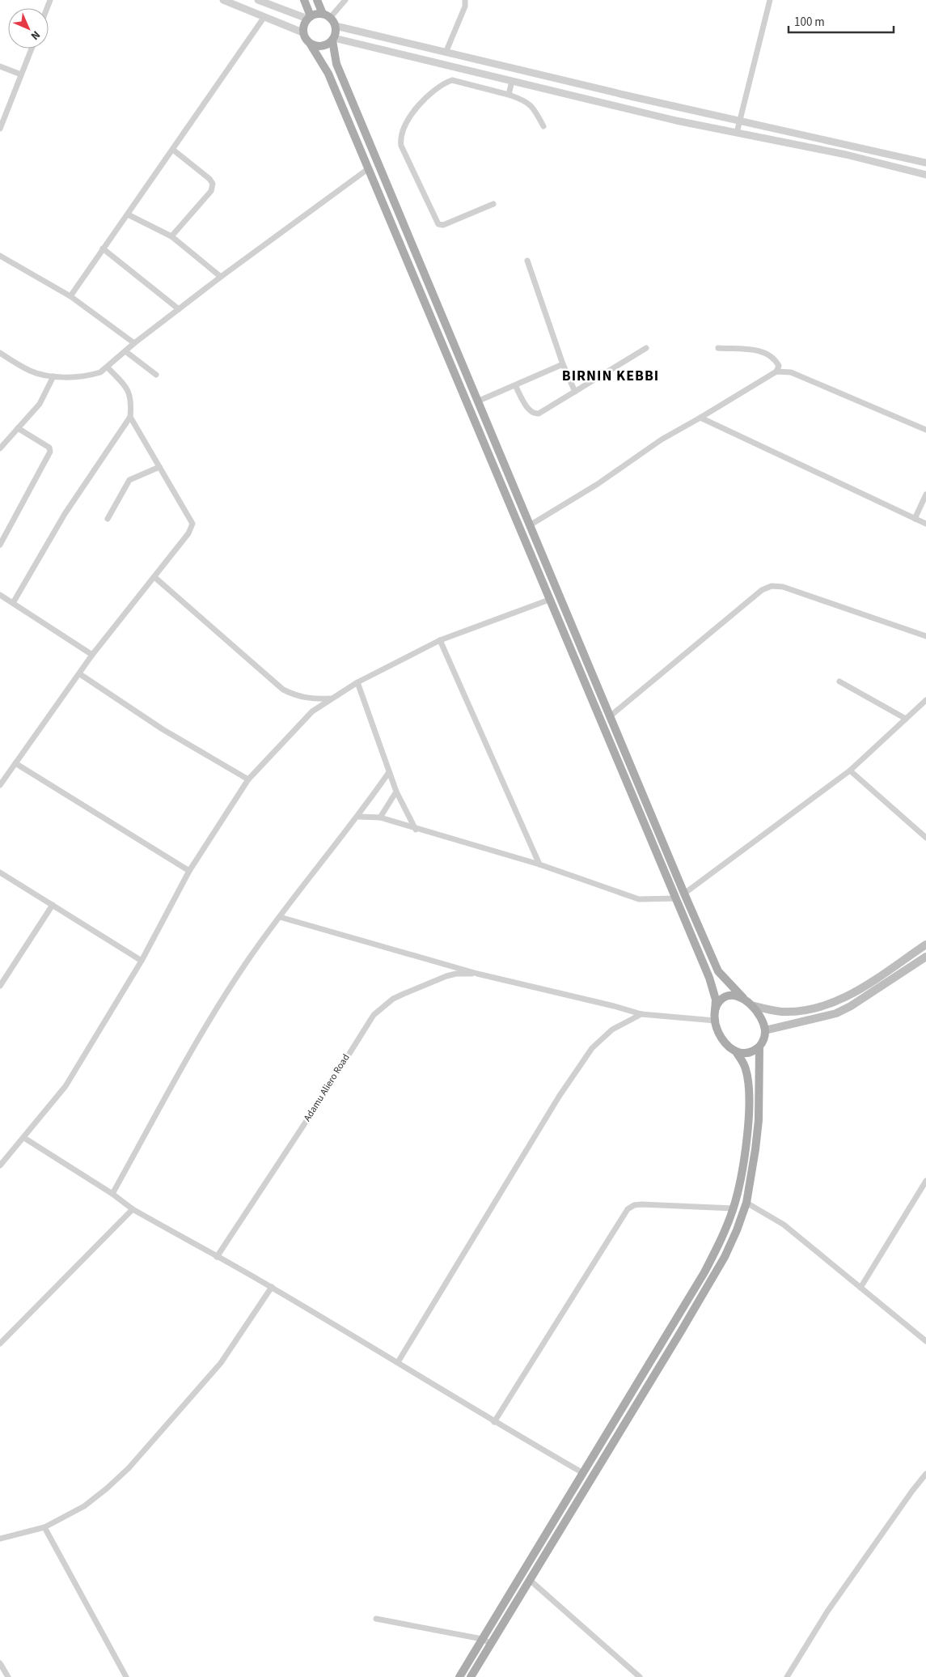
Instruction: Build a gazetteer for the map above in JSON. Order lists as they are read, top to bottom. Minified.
{"streets":{"street":["Adamu Aliero Road"]},"districts":["BIRNIN KEBBI"],"scale_bar":"100 m","north":"bottom right"}
